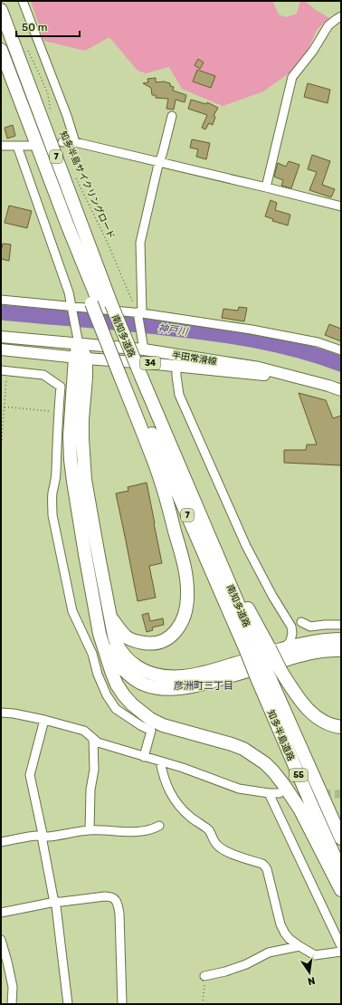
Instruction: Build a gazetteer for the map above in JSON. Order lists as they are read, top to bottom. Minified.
{"streets":{"highway":["7","南知多道路","知多半島道路","55"],"main road":["半田常滑線","34"],"path":["知多半島サイクリングロード"]},"crossings":[["南知多道路","知多半島道路"]],"districts":["彦洲町三丁目"],"water":["神戸川"],"scale_bar":"50 m","north":"bottom"}
